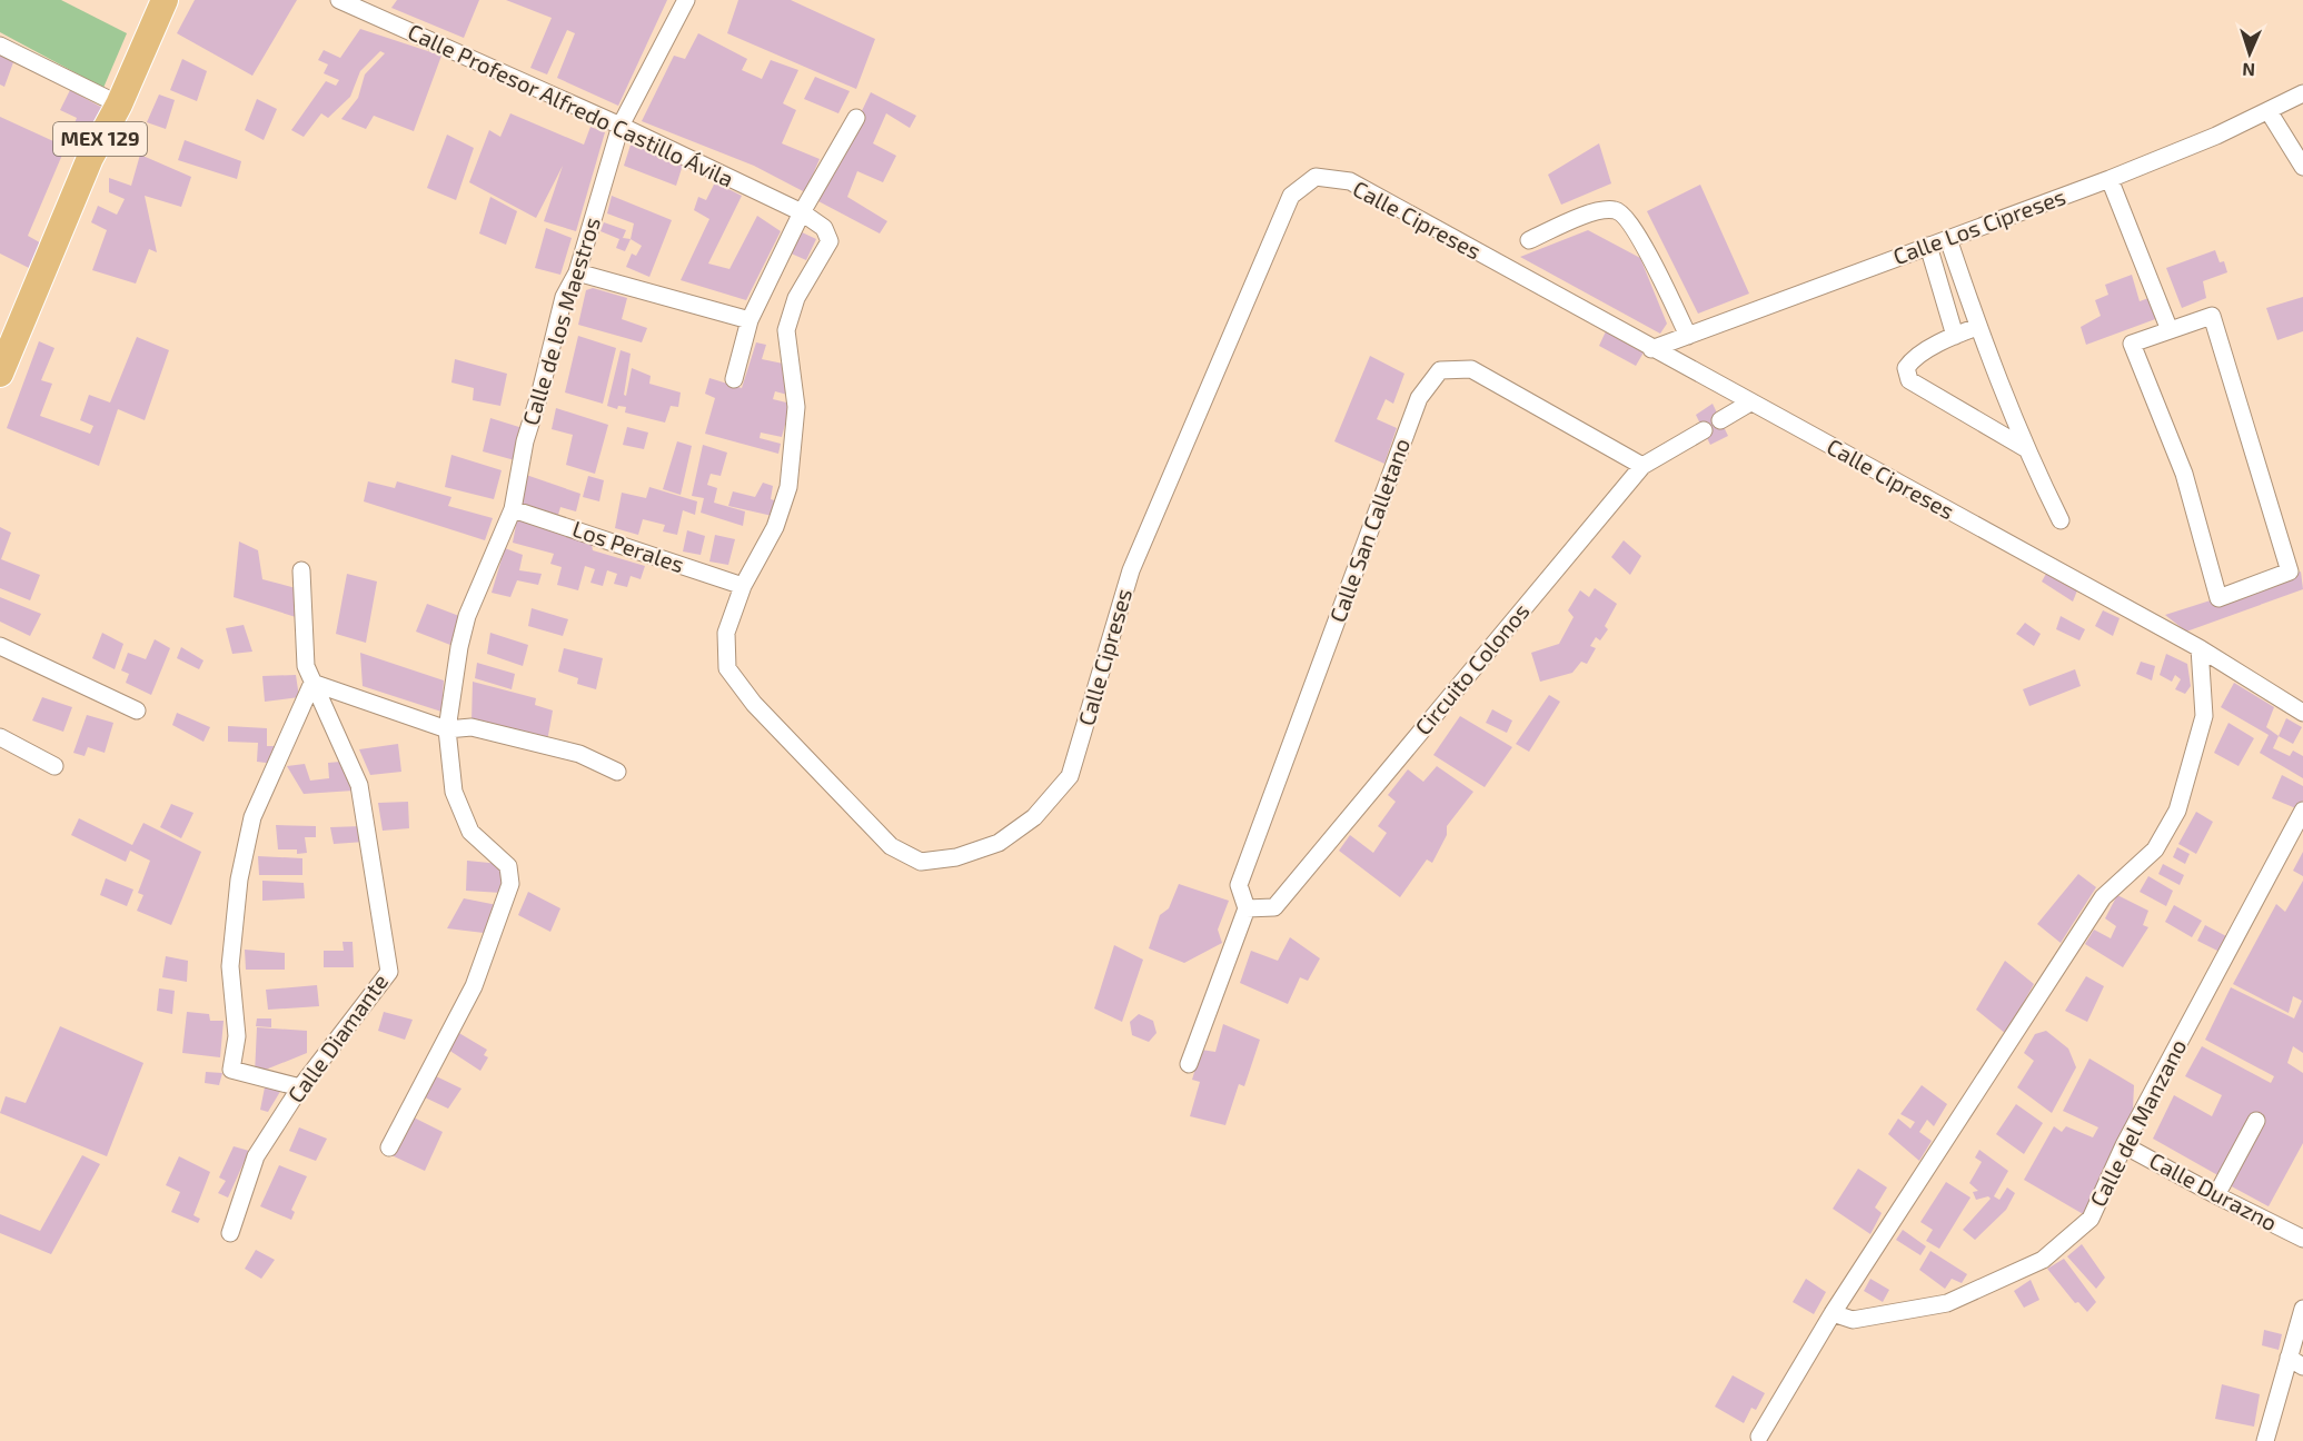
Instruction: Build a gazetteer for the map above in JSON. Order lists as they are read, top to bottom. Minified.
{"streets":{"main road":["MEX 129"],"street":["Calle Profesor Alfredo Castillo Ávila","Calle Cipreses","Calle Los Cipreses","Calle de los Maestros","Calle San Calletano","Los Perales","Circuito Colonos","Calle Diamante","Calle del Manzano","Calle Durazno"]},"crossings":[["Calle Profesor Alfredo Castillo Ávila","Calle Cipreses"],["Calle Profesor Alfredo Castillo Ávila","Calle de los Maestros"],["Calle Cipreses","Calle Los Cipreses"],["Calle Cipreses","Los Perales"],["Calle de los Maestros","Los Perales"],["Calle San Calletano","Circuito Colonos"],["Calle del Manzano","Calle Durazno"]],"north":"bottom"}
